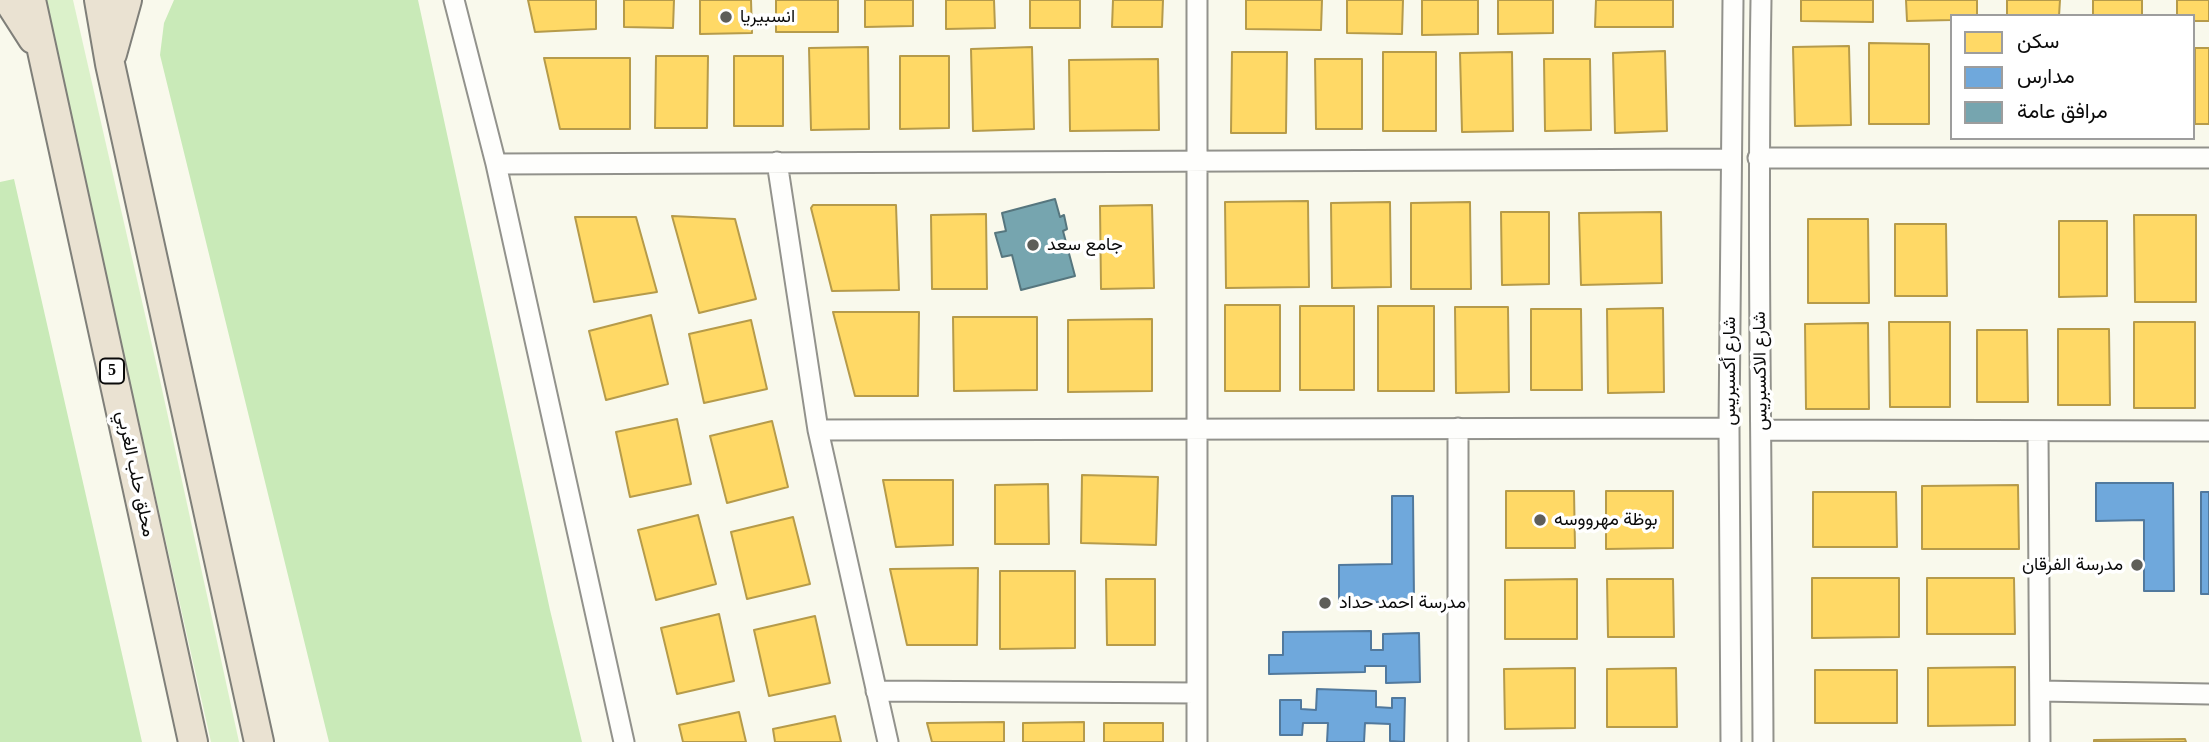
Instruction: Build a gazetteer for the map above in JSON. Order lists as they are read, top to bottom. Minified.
{"streets":{"highway":["5","محلق حلب الغربي"],"street":["شارع أكسبريس","شارع الاكسبريس"]},"places":["انسبيريا","جامع سعد","بوظة مهرووسه","مدرسة الفرقان","مدرسة احمد حداد"],"legend":["سكن","مدارس","مرافق عامة"]}
